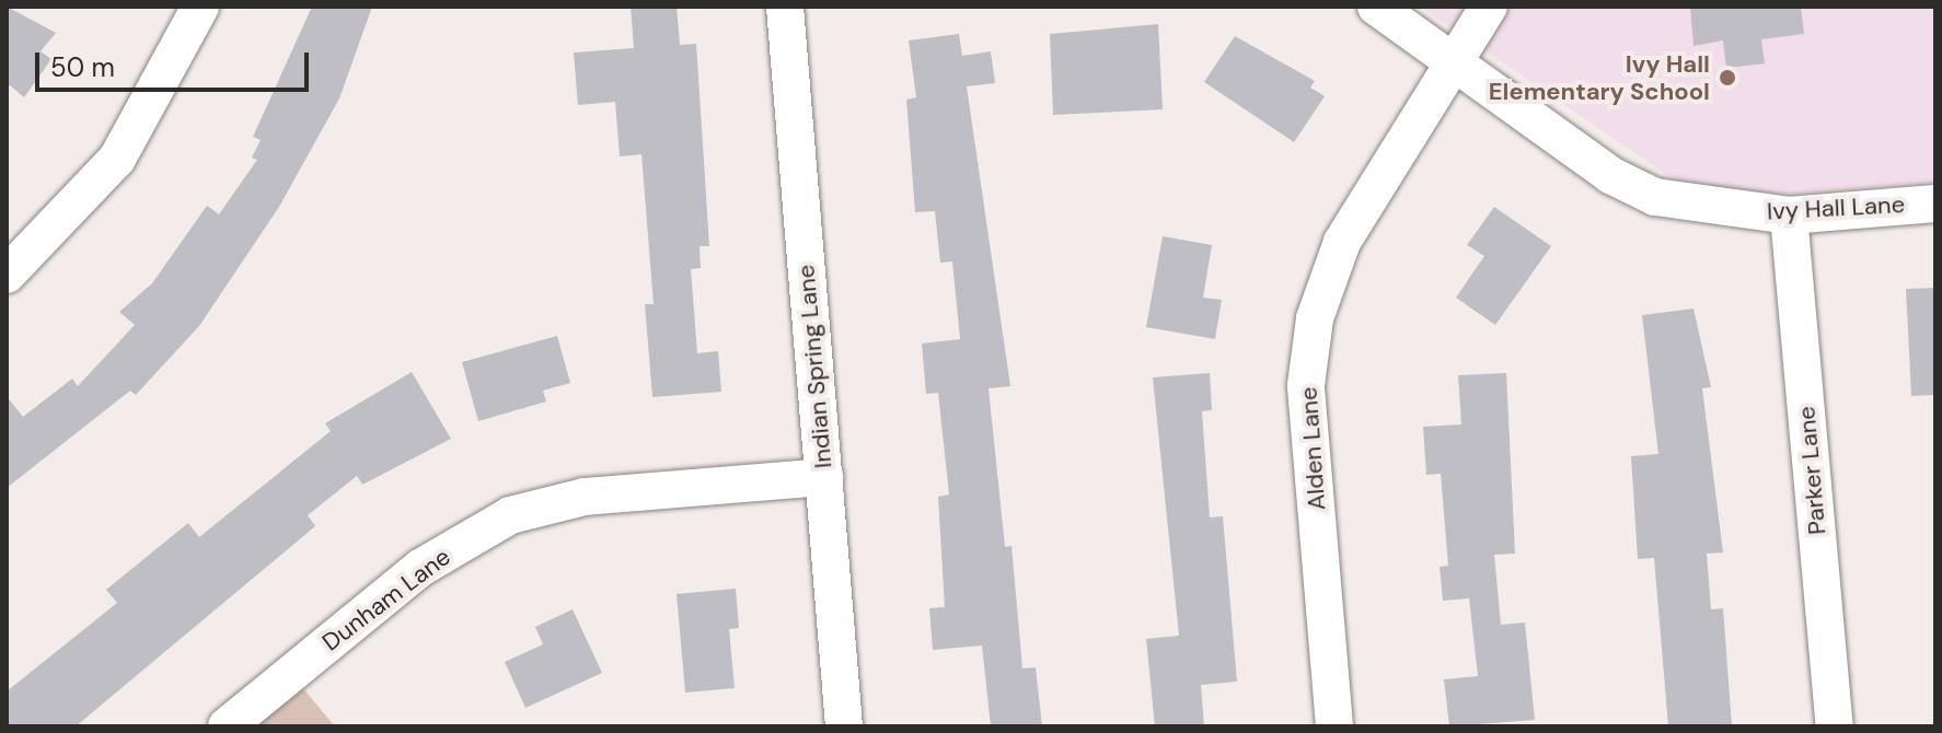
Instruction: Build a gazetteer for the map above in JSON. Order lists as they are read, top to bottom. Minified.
{"streets":{"street":["Ivy Hall Lane","Indian Spring Lane","Alden Lane","Parker Lane","Dunham Lane"]},"crossings":[["Ivy Hall Lane","Alden Lane"],["Ivy Hall Lane","Parker Lane"],["Indian Spring Lane","Dunham Lane"]],"places":["Ivy Hall Elementary School"],"scale_bar":"50 m"}
